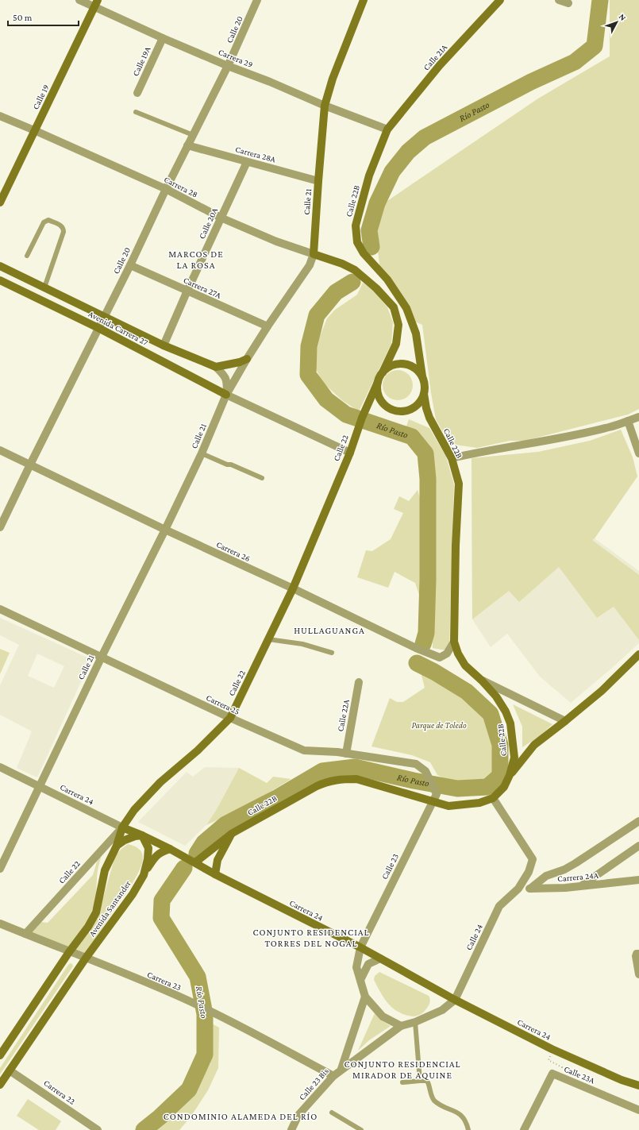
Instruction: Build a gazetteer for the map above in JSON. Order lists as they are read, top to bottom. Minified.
{"streets":{"main road":["Calle 21A","Calle 19","Carrera 28","Calle 22B","Calle 21","Avenida Carrera 27","Calle 22","Carrera 24","Avenida Santander"],"street":["Calle 20","Carrera 29","Calle 19A","Carrera 28A","Calle 20A","Carrera 27A","Carrera 26","Carrera 25","Calle 22A","Calle 23","Carrera 24A","Calle 24","Carrera 23","Calle 23A","Calle 23 Bis","Carrera 22"]},"crossings":[["Calle 20","Carrera 29"],["Calle 20","Carrera 28A"],["Calle 20","Carrera 28"],["Calle 20","Carrera 27A"],["Calle 20","Avenida Carrera 27"],["Calle 20","Carrera 26"],["Calle 21A","Carrera 29"],["Calle 21A","Calle 22B"],["Carrera 29","Calle 19A"],["Carrera 29","Calle 19"],["Carrera 29","Calle 22B"],["Carrera 29","Calle 21"],["Calle 19","Carrera 28"],["Carrera 28A","Calle 21"],["Carrera 28A","Calle 20A"],["Carrera 28","Calle 22B"],["Carrera 28","Calle 21"],["Carrera 28","Calle 20A"],["Carrera 28","Calle 22"],["Calle 22B","Calle 22"],["Calle 22B","Carrera 26"],["Calle 22B","Carrera 24"],["Calle 22B","Calle 23"],["Calle 22B","Calle 24"],["Calle 21","Carrera 27A"],["Calle 21","Avenida Carrera 27"],["Calle 21","Carrera 26"],["Calle 21","Carrera 25"],["Calle 21","Carrera 24"],["Calle 20A","Carrera 27A"],["Calle 20A","Avenida Carrera 27"],["Avenida Carrera 27","Calle 22"],["Calle 22","Carrera 26"],["Calle 22","Carrera 25"],["Calle 22","Carrera 24"],["Calle 22","Avenida Santander"],["Calle 22","Carrera 23"],["Carrera 25","Calle 22A"],["Carrera 25","Calle 23"],["Carrera 24","Calle 23"],["Carrera 24","Avenida Santander"],["Carrera 24","Calle 24"],["Calle 23","Calle 23 Bis"],["Carrera 24A","Calle 24"],["Avenida Santander","Carrera 23"],["Avenida Santander","Carrera 22"],["Carrera 23","Calle 23 Bis"]],"districts":["MARCOS DE LA ROSA","HULLAGUANGA","CONJUNTO RESIDENCIAL TORRES DEL NOGAL","CONJUNTO RESIDENCIAL MIRADOR DE AQUINE","CONDOMINIO ALAMEDA DEL RÍO"],"water":["Río Pasto"],"parks":["Parque de Toledo"],"scale_bar":"50 m","north":"top right"}
